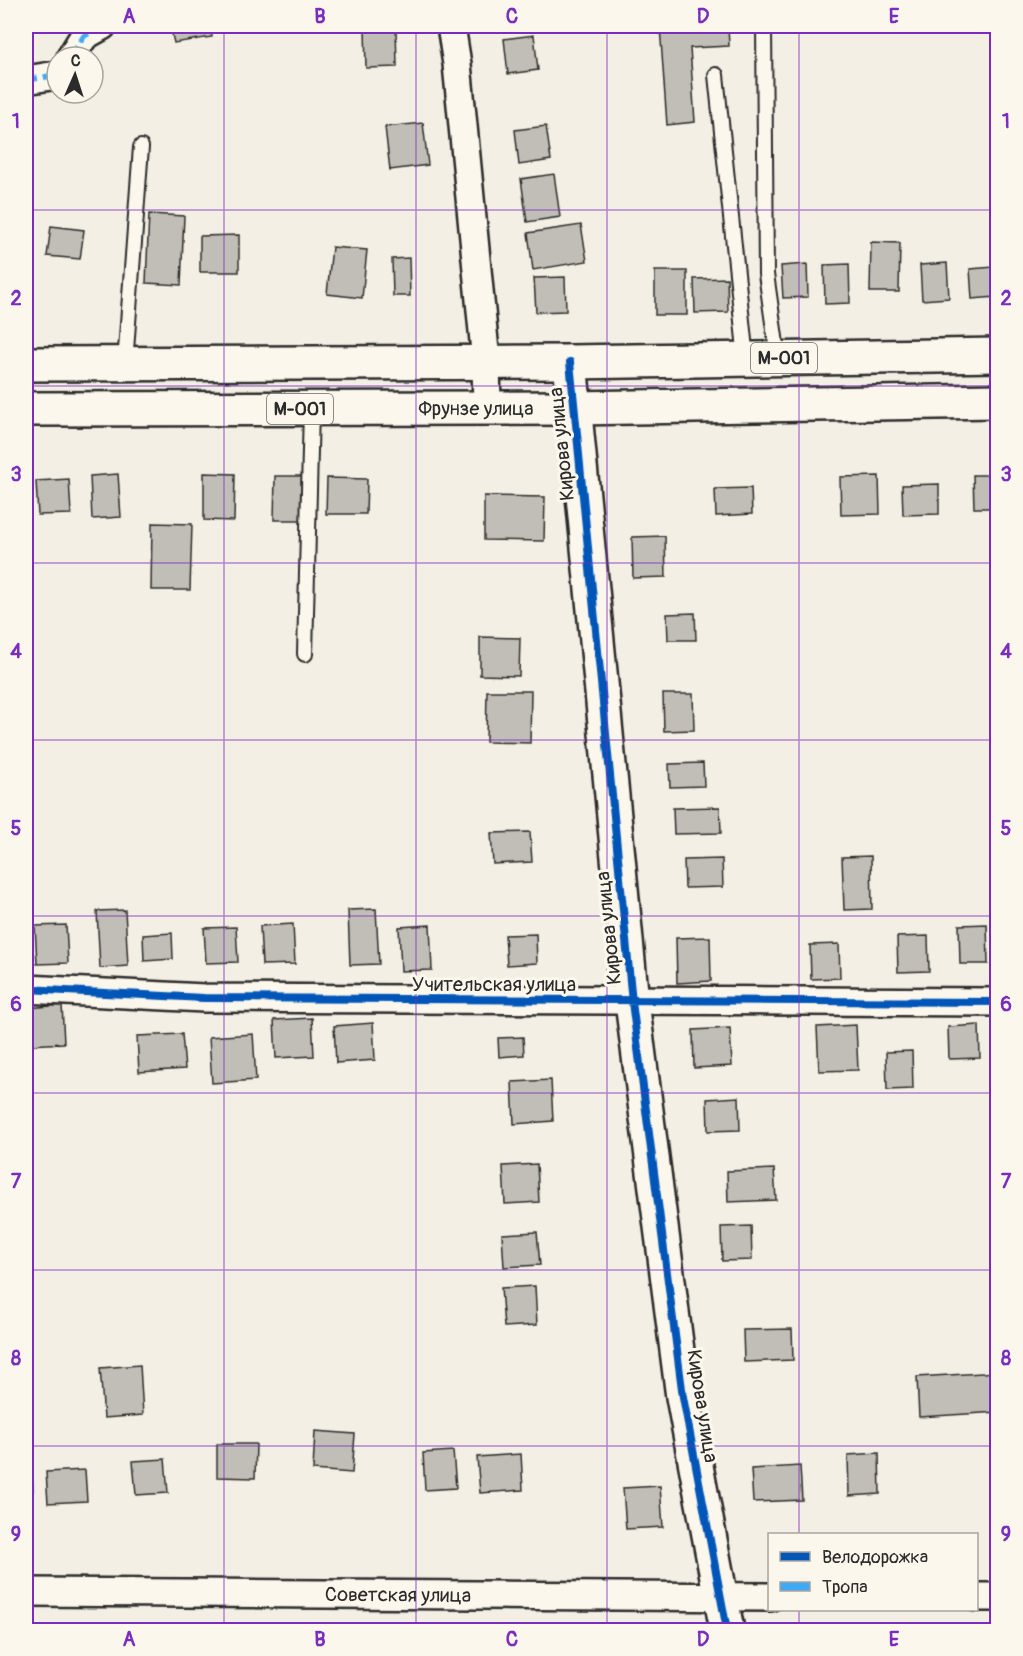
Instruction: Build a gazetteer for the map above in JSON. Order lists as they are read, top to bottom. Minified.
{"streets":{"main road":["M-001","Фрунзе улица","Кирова улица"],"street":["Учительская улица","Советская улица"]},"crossings":[["M-001","Кирова улица"],["Фрунзе улица","Кирова улица"],["Кирова улица","Учительская улица"],["Кирова улица","Советская улица"]],"legend":["Велодорожка","Тропа"],"north":"top","grid":{"columns":["A","B","C","D","E"],"rows":["1","2","3","4","5","6","7","8","9"]}}
